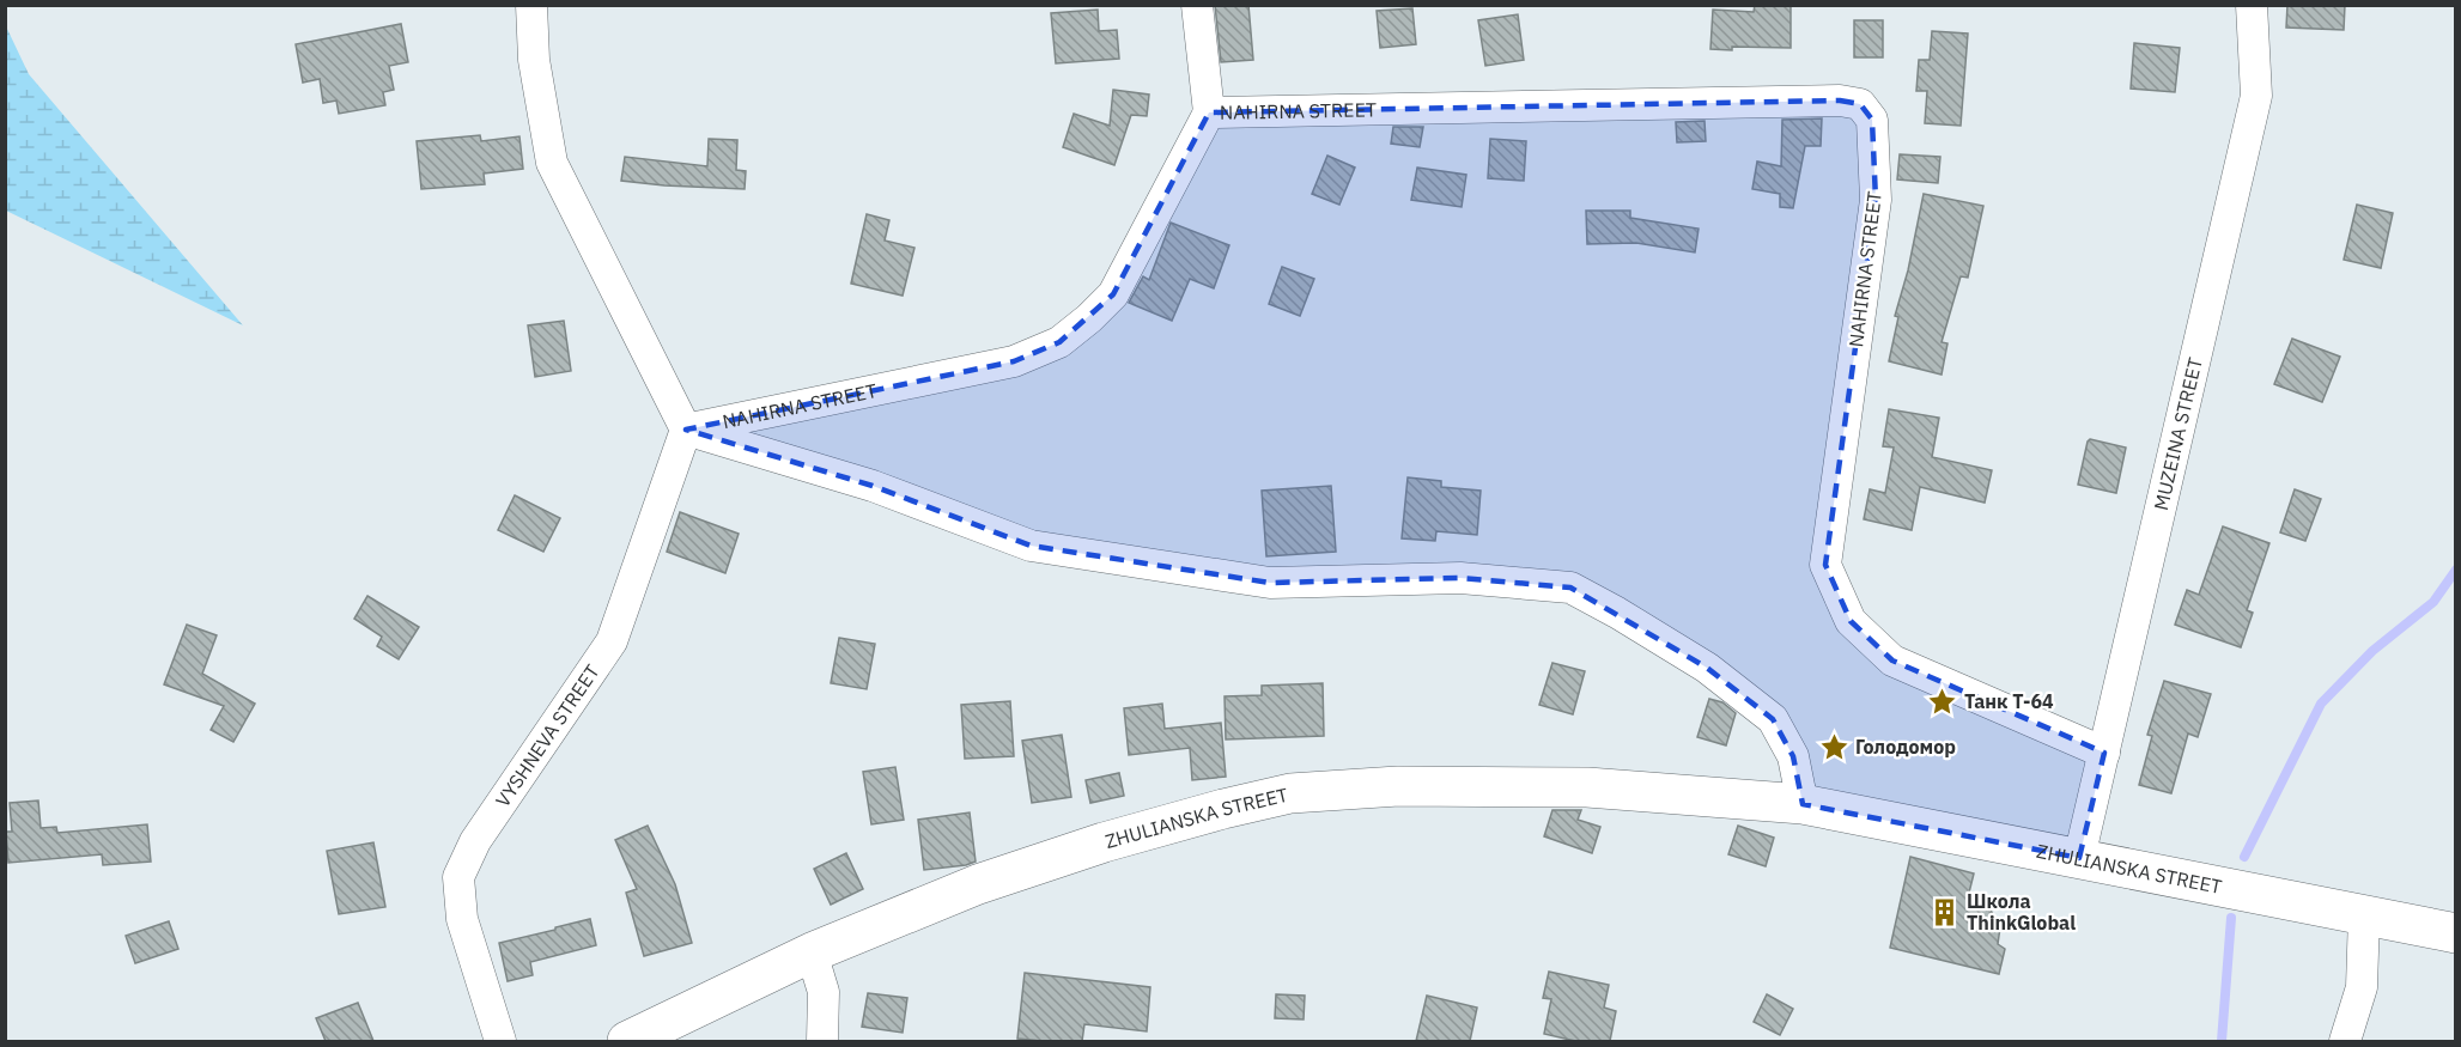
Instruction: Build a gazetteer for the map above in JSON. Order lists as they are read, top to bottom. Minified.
{"streets":{"street":["NAHIRNA STREET","MUZEINA STREET","VYSHNEVA STREET","ZHULIANSKA STREET"]},"crossings":[["NAHIRNA STREET","MUZEINA STREET"],["NAHIRNA STREET","VYSHNEVA STREET"],["MUZEINA STREET","ZHULIANSKA STREET"]],"places":{"place":["Танк Т-64","Голодомор"],"building":["Школа ThinkGlobal"]}}
